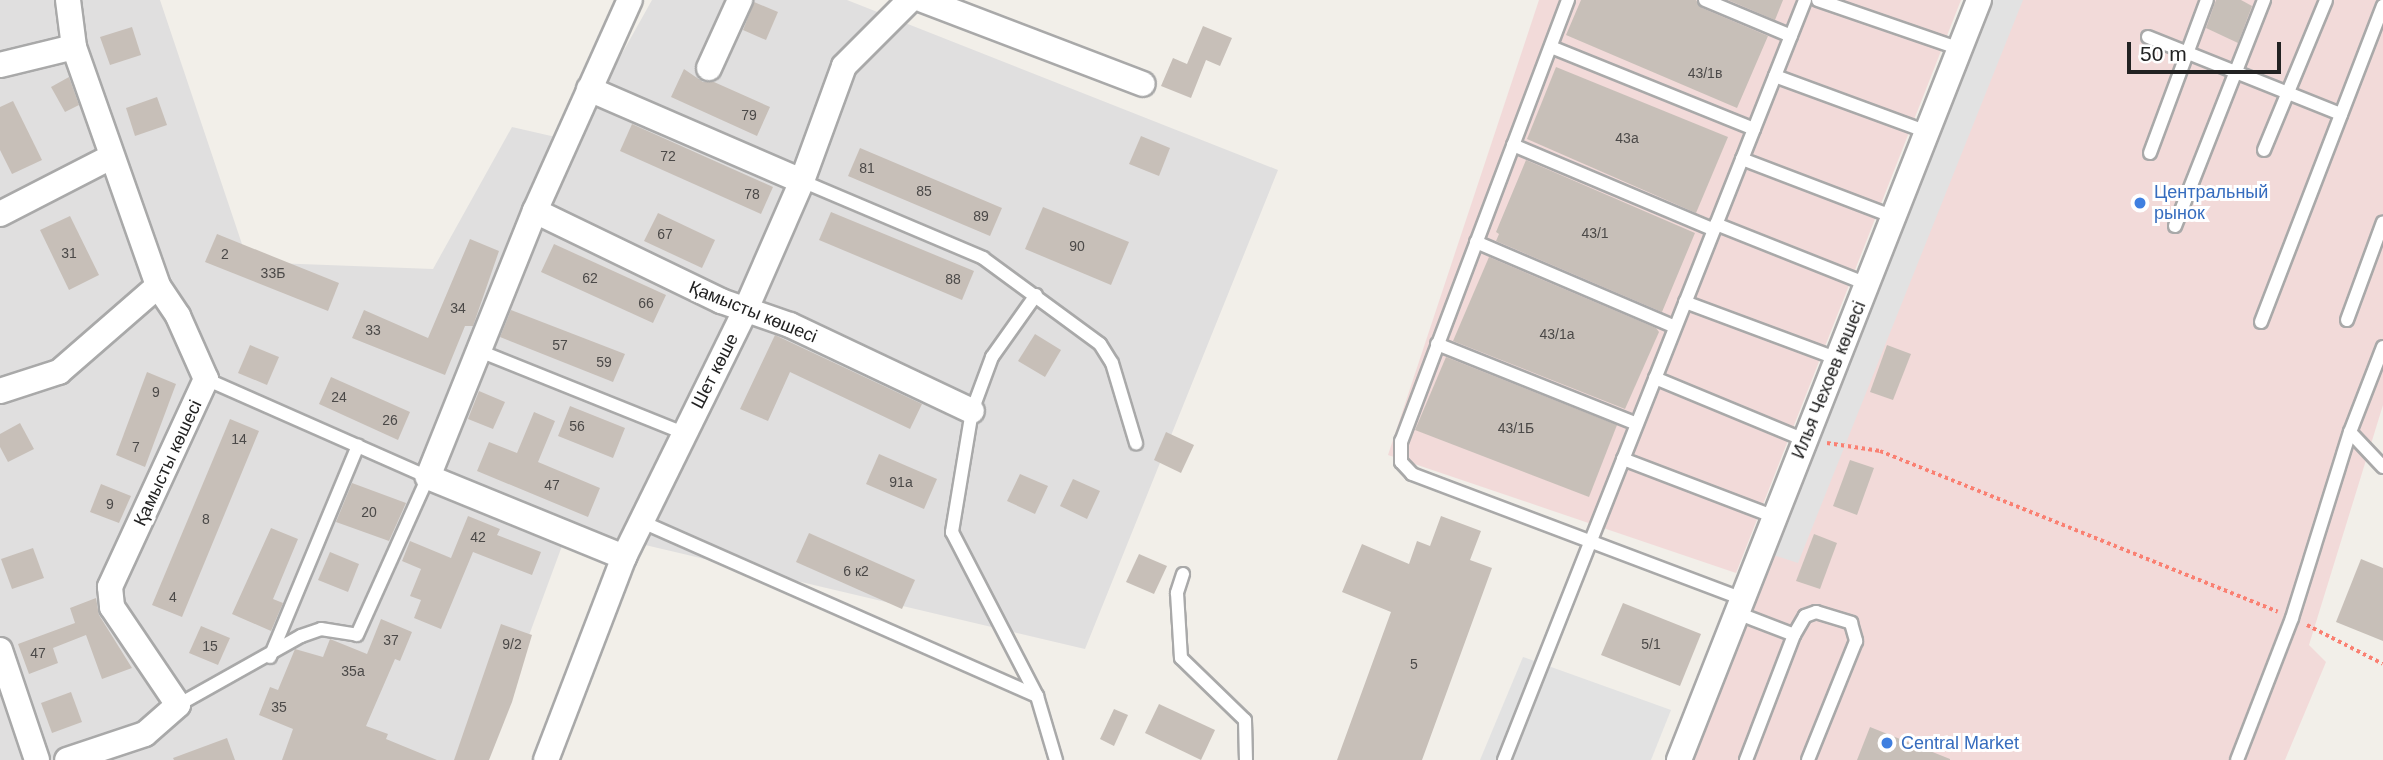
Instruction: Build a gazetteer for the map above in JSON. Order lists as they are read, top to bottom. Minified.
{"streets":{"street":["Қамысты көшесі","Шет көше","Илья Чехоев көшесі"]},"crossings":[["Қамысты көшесі","Шет көше"]],"places":["Центральный рынок","Central Market"],"house_numbers":["43/1в","79","43а","72","81","85","78","89","43/1","67","90","31","2","33Б","62","88","66","34","33","43/1а","57","59","9","24","26","56","43/1Б","14","7","91а","47","9","20","8","42","6 к2","4","37","9/2","5/1","15","47","5","35а","35"],"scale_bar":"50 m"}
